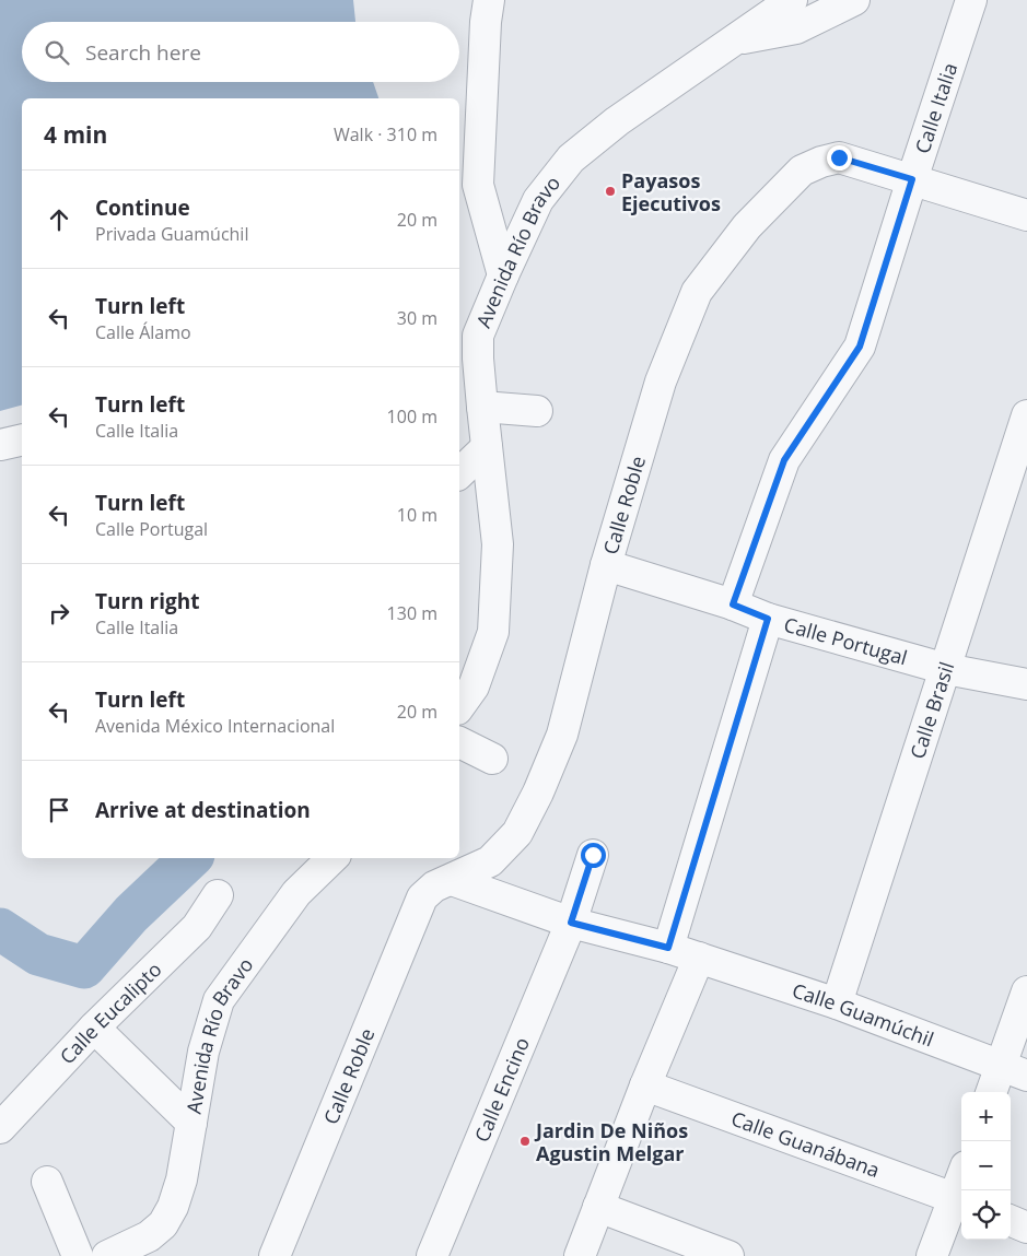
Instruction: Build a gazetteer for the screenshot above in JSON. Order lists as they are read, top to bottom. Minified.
{"streets":{"street":["Calle Italia","Avenida Río Bravo","Calle Roble","Calle Portugal","Calle Brasil","Calle Eucalipto","Calle Guamúchil","Calle Encino","Calle Guanábana"]},"crossings":[["Calle Italia","Calle Roble"],["Calle Italia","Calle Portugal"],["Calle Roble","Calle Portugal"],["Calle Roble","Calle Guamúchil"],["Calle Portugal","Calle Brasil"],["Calle Brasil","Calle Guamúchil"],["Calle Guamúchil","Calle Encino"]],"places":["Payasos Ejecutivos","Jardin De Niños Agustin Melgar"],"page":{"search":"Search here","heading":["4 min","Walk · 310 m"],"list":[["Continue","Privada Guamúchil","20 m"],["Turn left","Calle Álamo","30 m"],["Turn left","Calle Italia","100 m"],["Turn left","Calle Portugal","10 m"],["Turn right","Calle Italia","130 m"],["Turn left","Avenida México Internacional","20 m"],"Arrive at destination"],"map_buttons":["+","−"]}}
